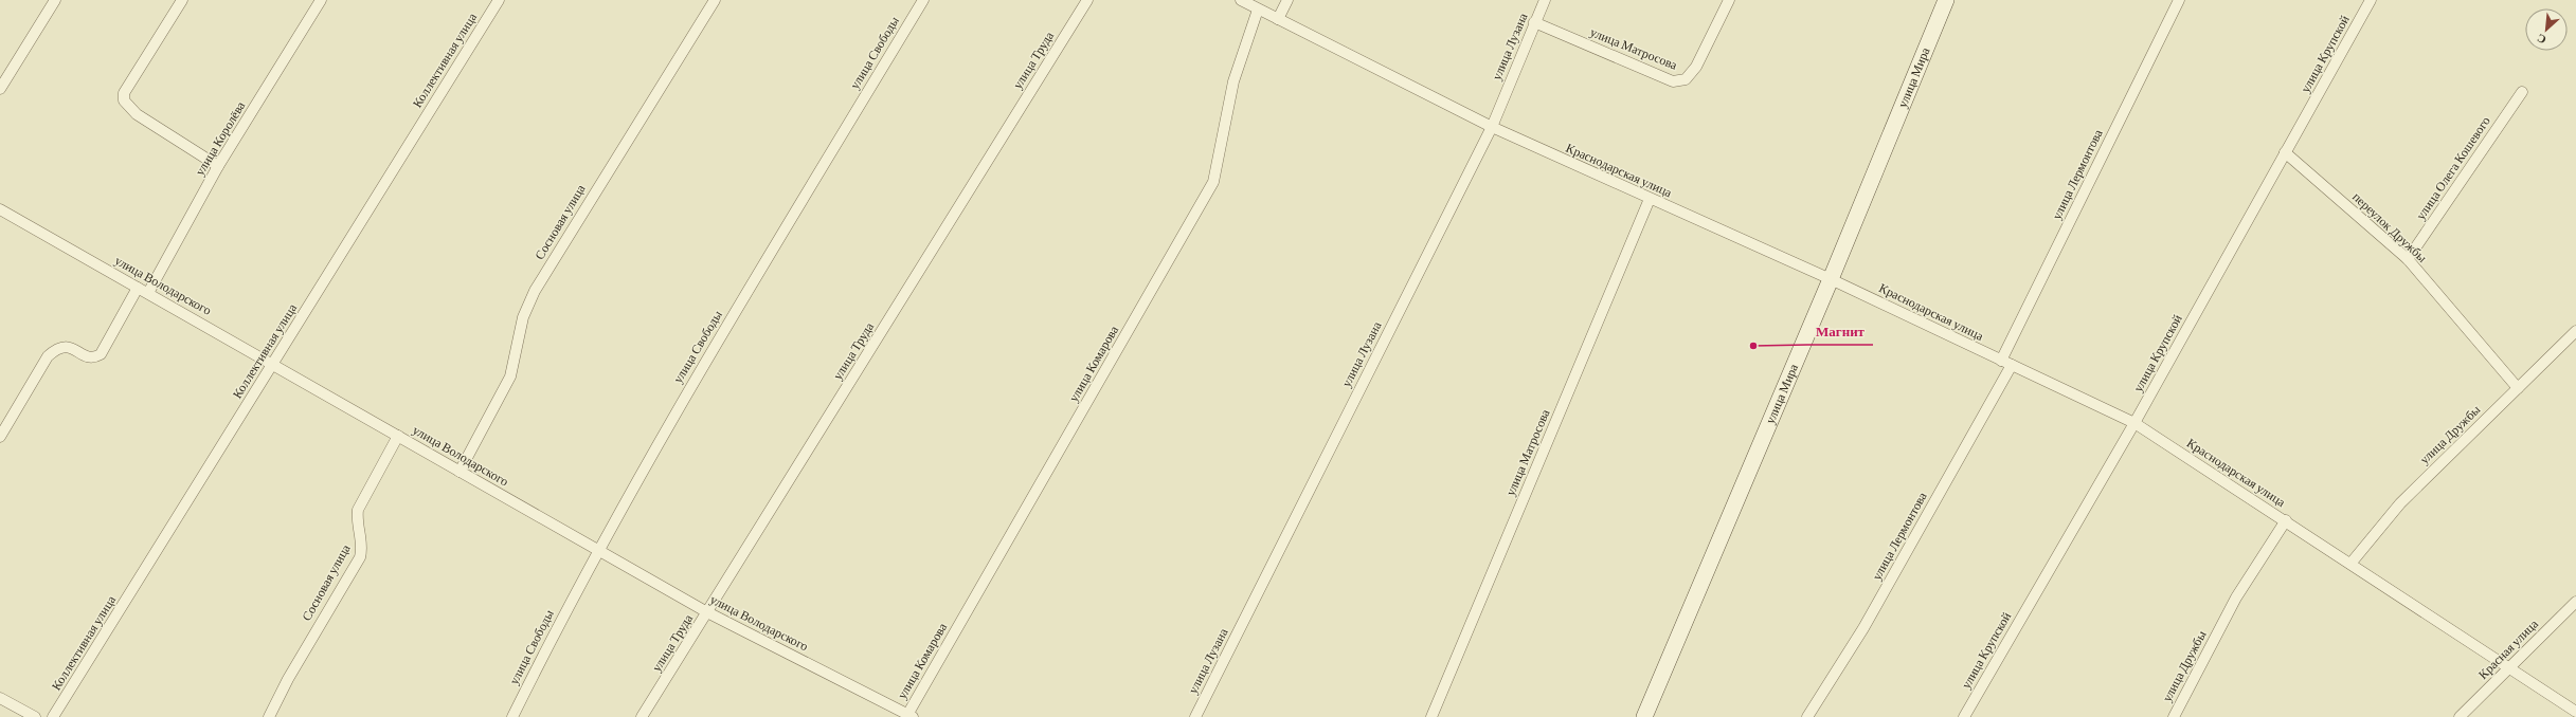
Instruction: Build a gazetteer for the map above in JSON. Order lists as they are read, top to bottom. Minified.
{"streets":{"main road":["улица Мира"],"street":["улица Лузана","улица Матросова","улица Свободы","улица Крупской","Коллективная улица","улица Труда","улица Королёва","улица Олега Кошевого","Краснодарская улица","улица Лермонтова","Сосновая улица","переулок Дружбы","улица Володарского","улица Комарова","улица Дружбы","Красная улица"]},"crossings":[["улица Лузана","улица Матросова"],["улица Лузана","Краснодарская улица"],["улица Матросова","Краснодарская улица"],["улица Свободы","улица Володарского"],["улица Крупской","Краснодарская улица"],["улица Крупской","переулок Дружбы"],["Коллективная улица","улица Володарского"],["улица Труда","улица Володарского"],["улица Мира","Краснодарская улица"],["улица Королёва","улица Володарского"],["улица Олега Кошевого","переулок Дружбы"],["Краснодарская улица","улица Лермонтова"],["Краснодарская улица","улица Комарова"],["Краснодарская улица","улица Дружбы"],["Краснодарская улица","Красная улица"],["Сосновая улица","улица Володарского"],["переулок Дружбы","улица Дружбы"],["улица Володарского","улица Комарова"]],"places":["Магнит"],"north":"bottom left"}
